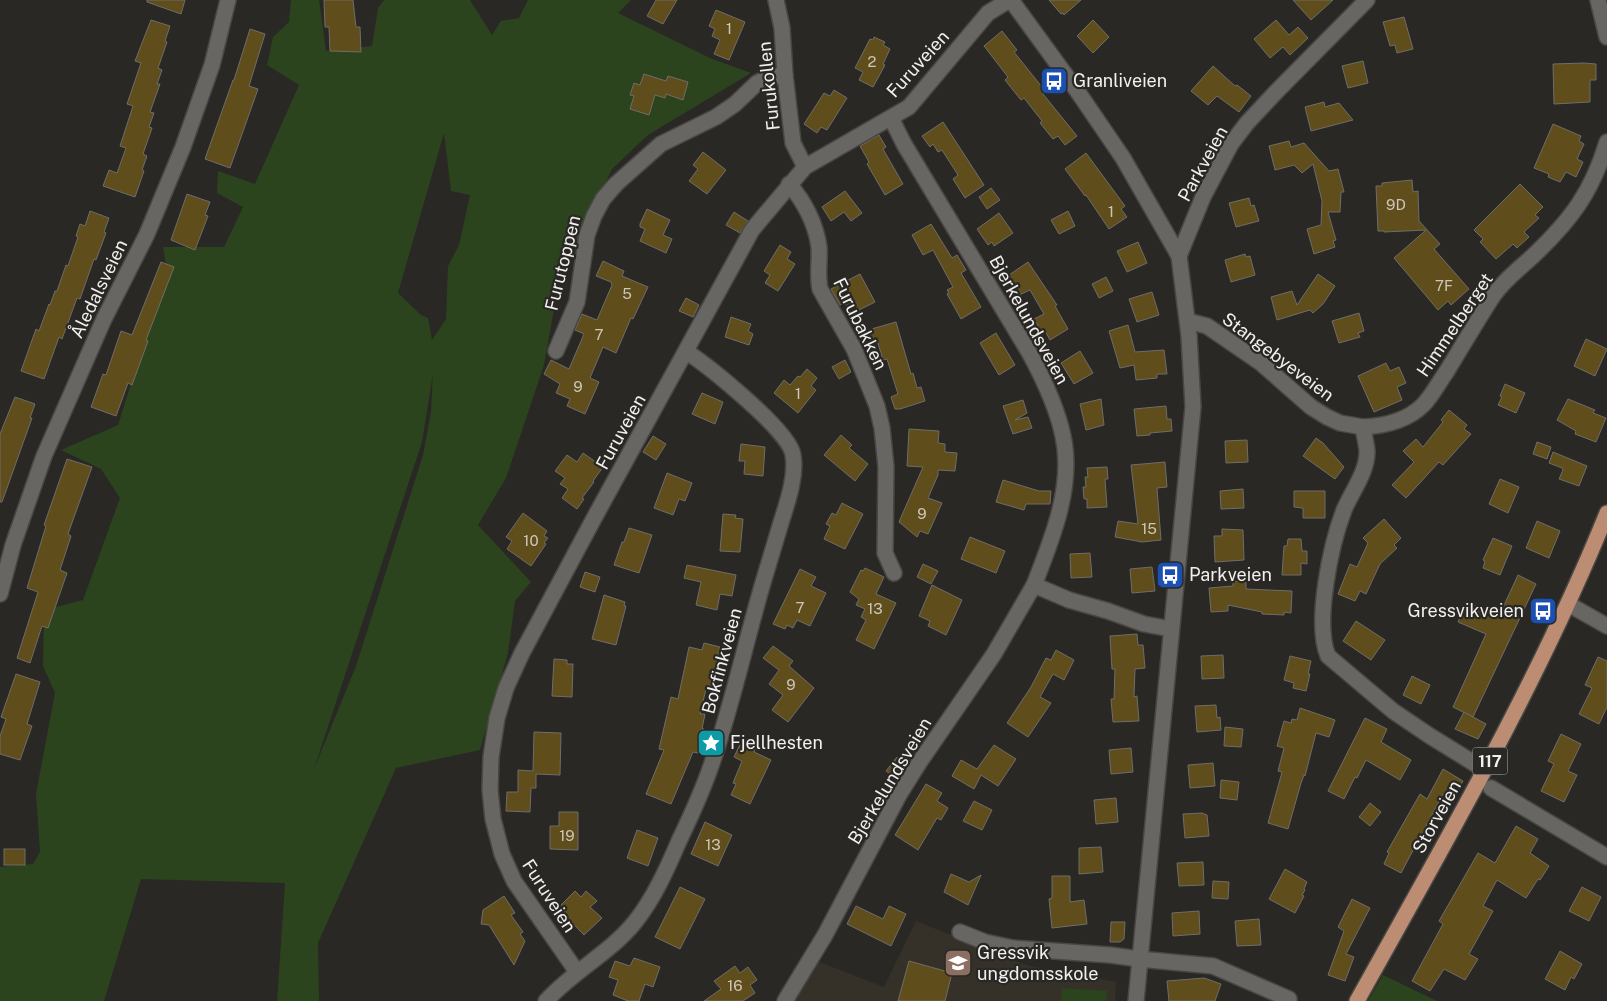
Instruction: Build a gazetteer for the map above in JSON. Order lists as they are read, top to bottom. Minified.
{"streets":{"main road":["117","Storveien"],"street":["Furuveien","Furukollen","Parkveien","Furutoppen","Åledalsveien","Bjerkelundsveien","Furubakken","Himmelberget","Stangebyeveien","Bokfinkveien"]},"crossings":[["Furuveien","Furukollen"],["Furuveien","Bjerkelundsveien"],["Furuveien","Furubakken"],["Furuveien","Bokfinkveien"],["Furukollen","Furutoppen"],["Himmelberget","Stangebyeveien"]],"places":{"bus stop":["Granliveien","Parkveien","Gressvikveien"],"place":["Fjellhesten"],"school or university":["Gressvik ungdomsskole"]},"house_numbers":["1","2","9D","1","7F","5","7","9","1","9","15","10","7","13","9","19","13","16"]}
